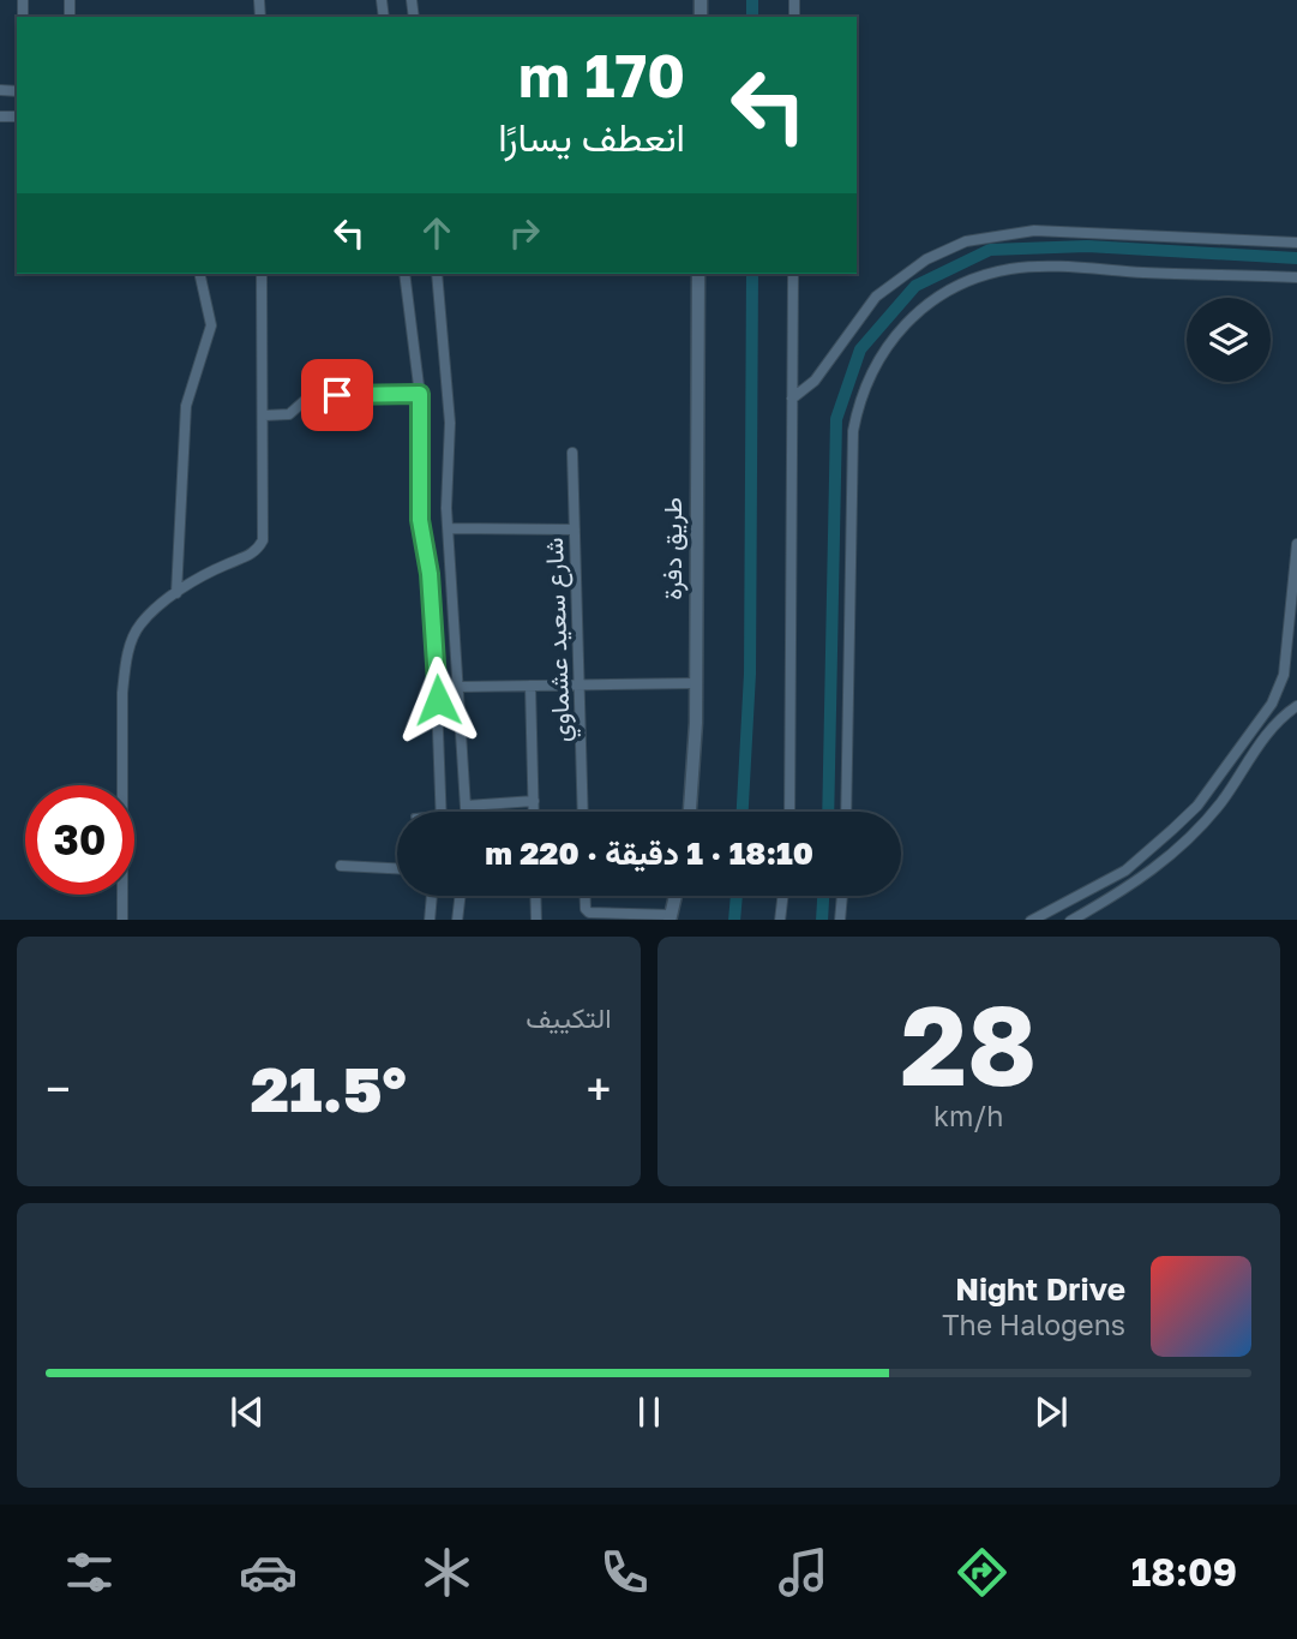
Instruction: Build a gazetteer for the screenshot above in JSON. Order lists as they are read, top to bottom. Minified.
{"streets":{"main road":["طريق دفرة"],"street":["شارع سعيد عشماوي"]},"page":{"turn":["170 m","انعطف يسارًا"],"limit":"30","trip":"18:10 · 1 دقيقة · 220 m","tile":[["28","km/h"],"التكييف"],"heat":["−","21.5°","+"],"song":["Night Drive","The Halogens"],"tabs":"18:09"}}
